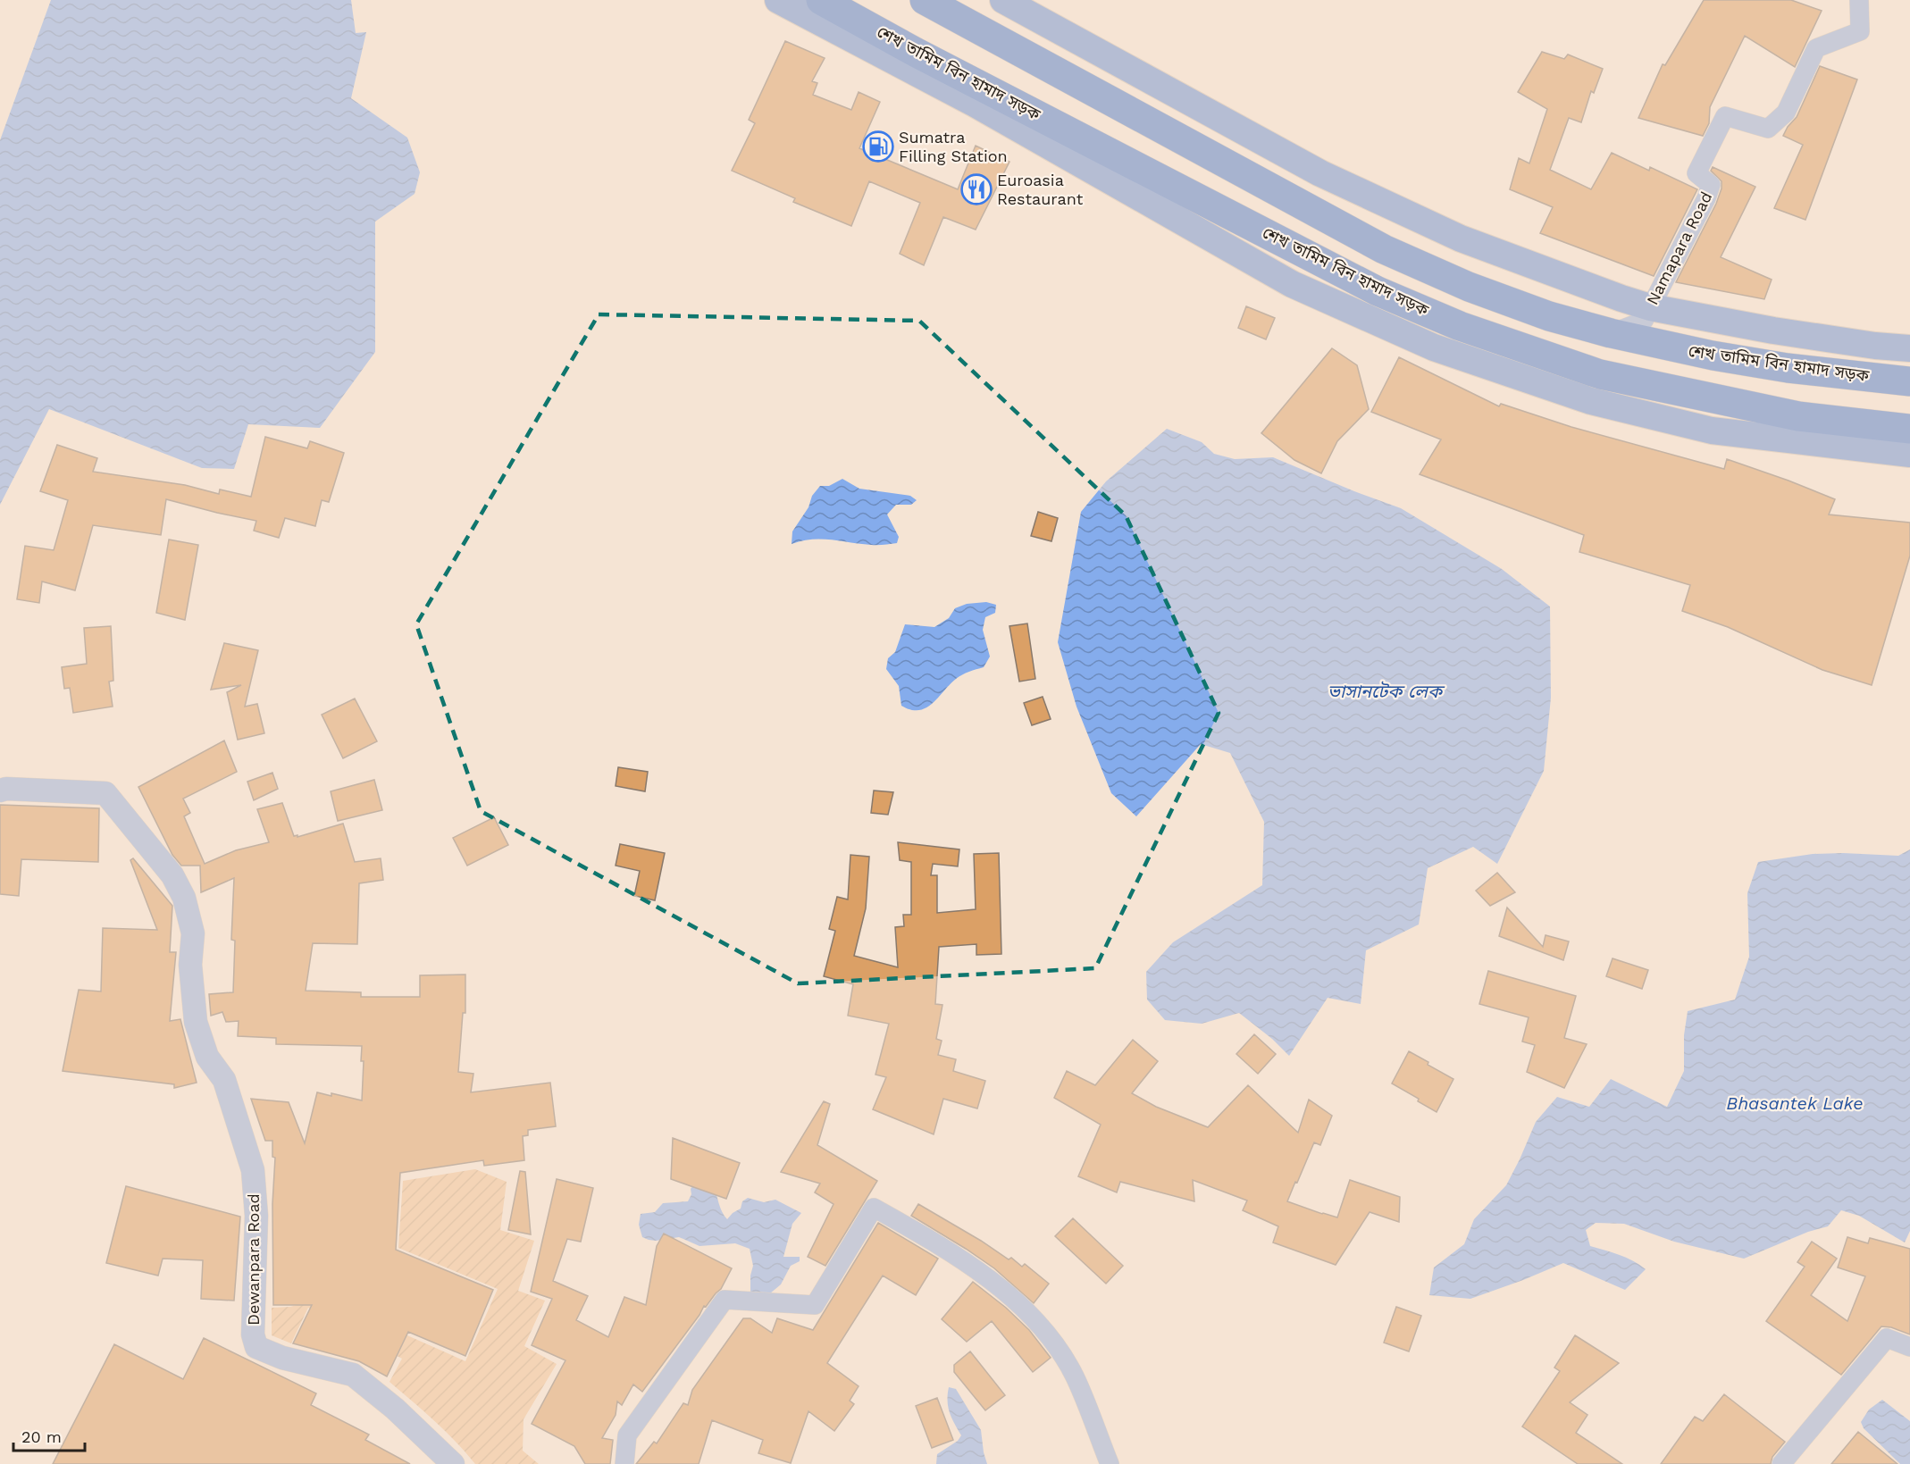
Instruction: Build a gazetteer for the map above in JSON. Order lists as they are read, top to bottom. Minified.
{"streets":{"main road":["শেখ তামিম বিন হামাদ সড়ক"],"street":["Namapara Road","Dewanpara Road"]},"crossings":[["শেখ তামিম বিন হামাদ সড়ক","Namapara Road"]],"water":["ভাসানটেক লেক","Bhasantek Lake"],"places":{"fuel station":["Sumatra Filling Station"],"restaurant":["Euroasia Restaurant"]},"scale_bar":"20 m"}
